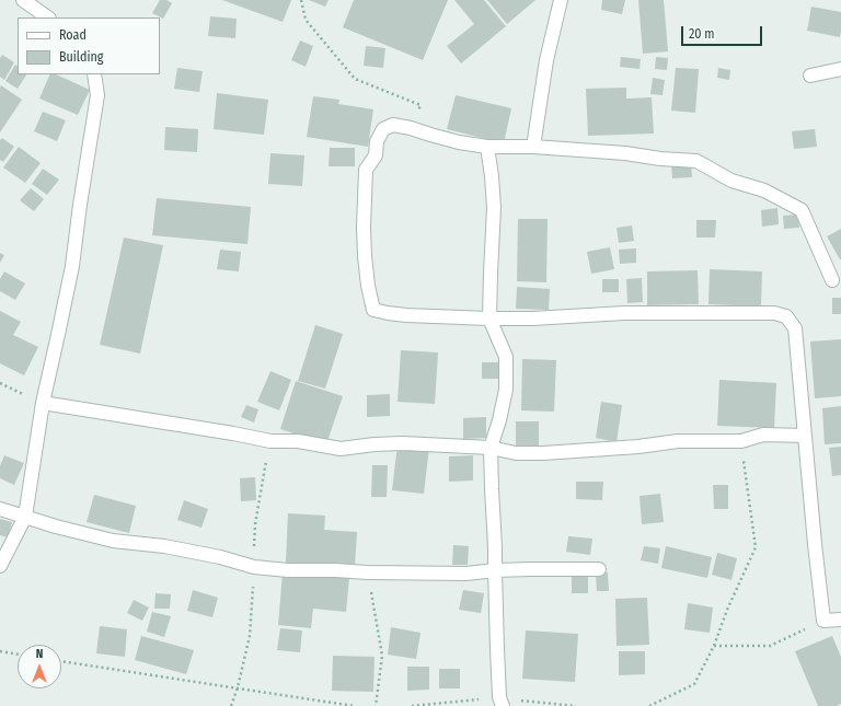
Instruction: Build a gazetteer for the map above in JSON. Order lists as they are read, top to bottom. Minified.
{"legend":["Road","Building"],"scale_bar":"20 m","north":"top"}
